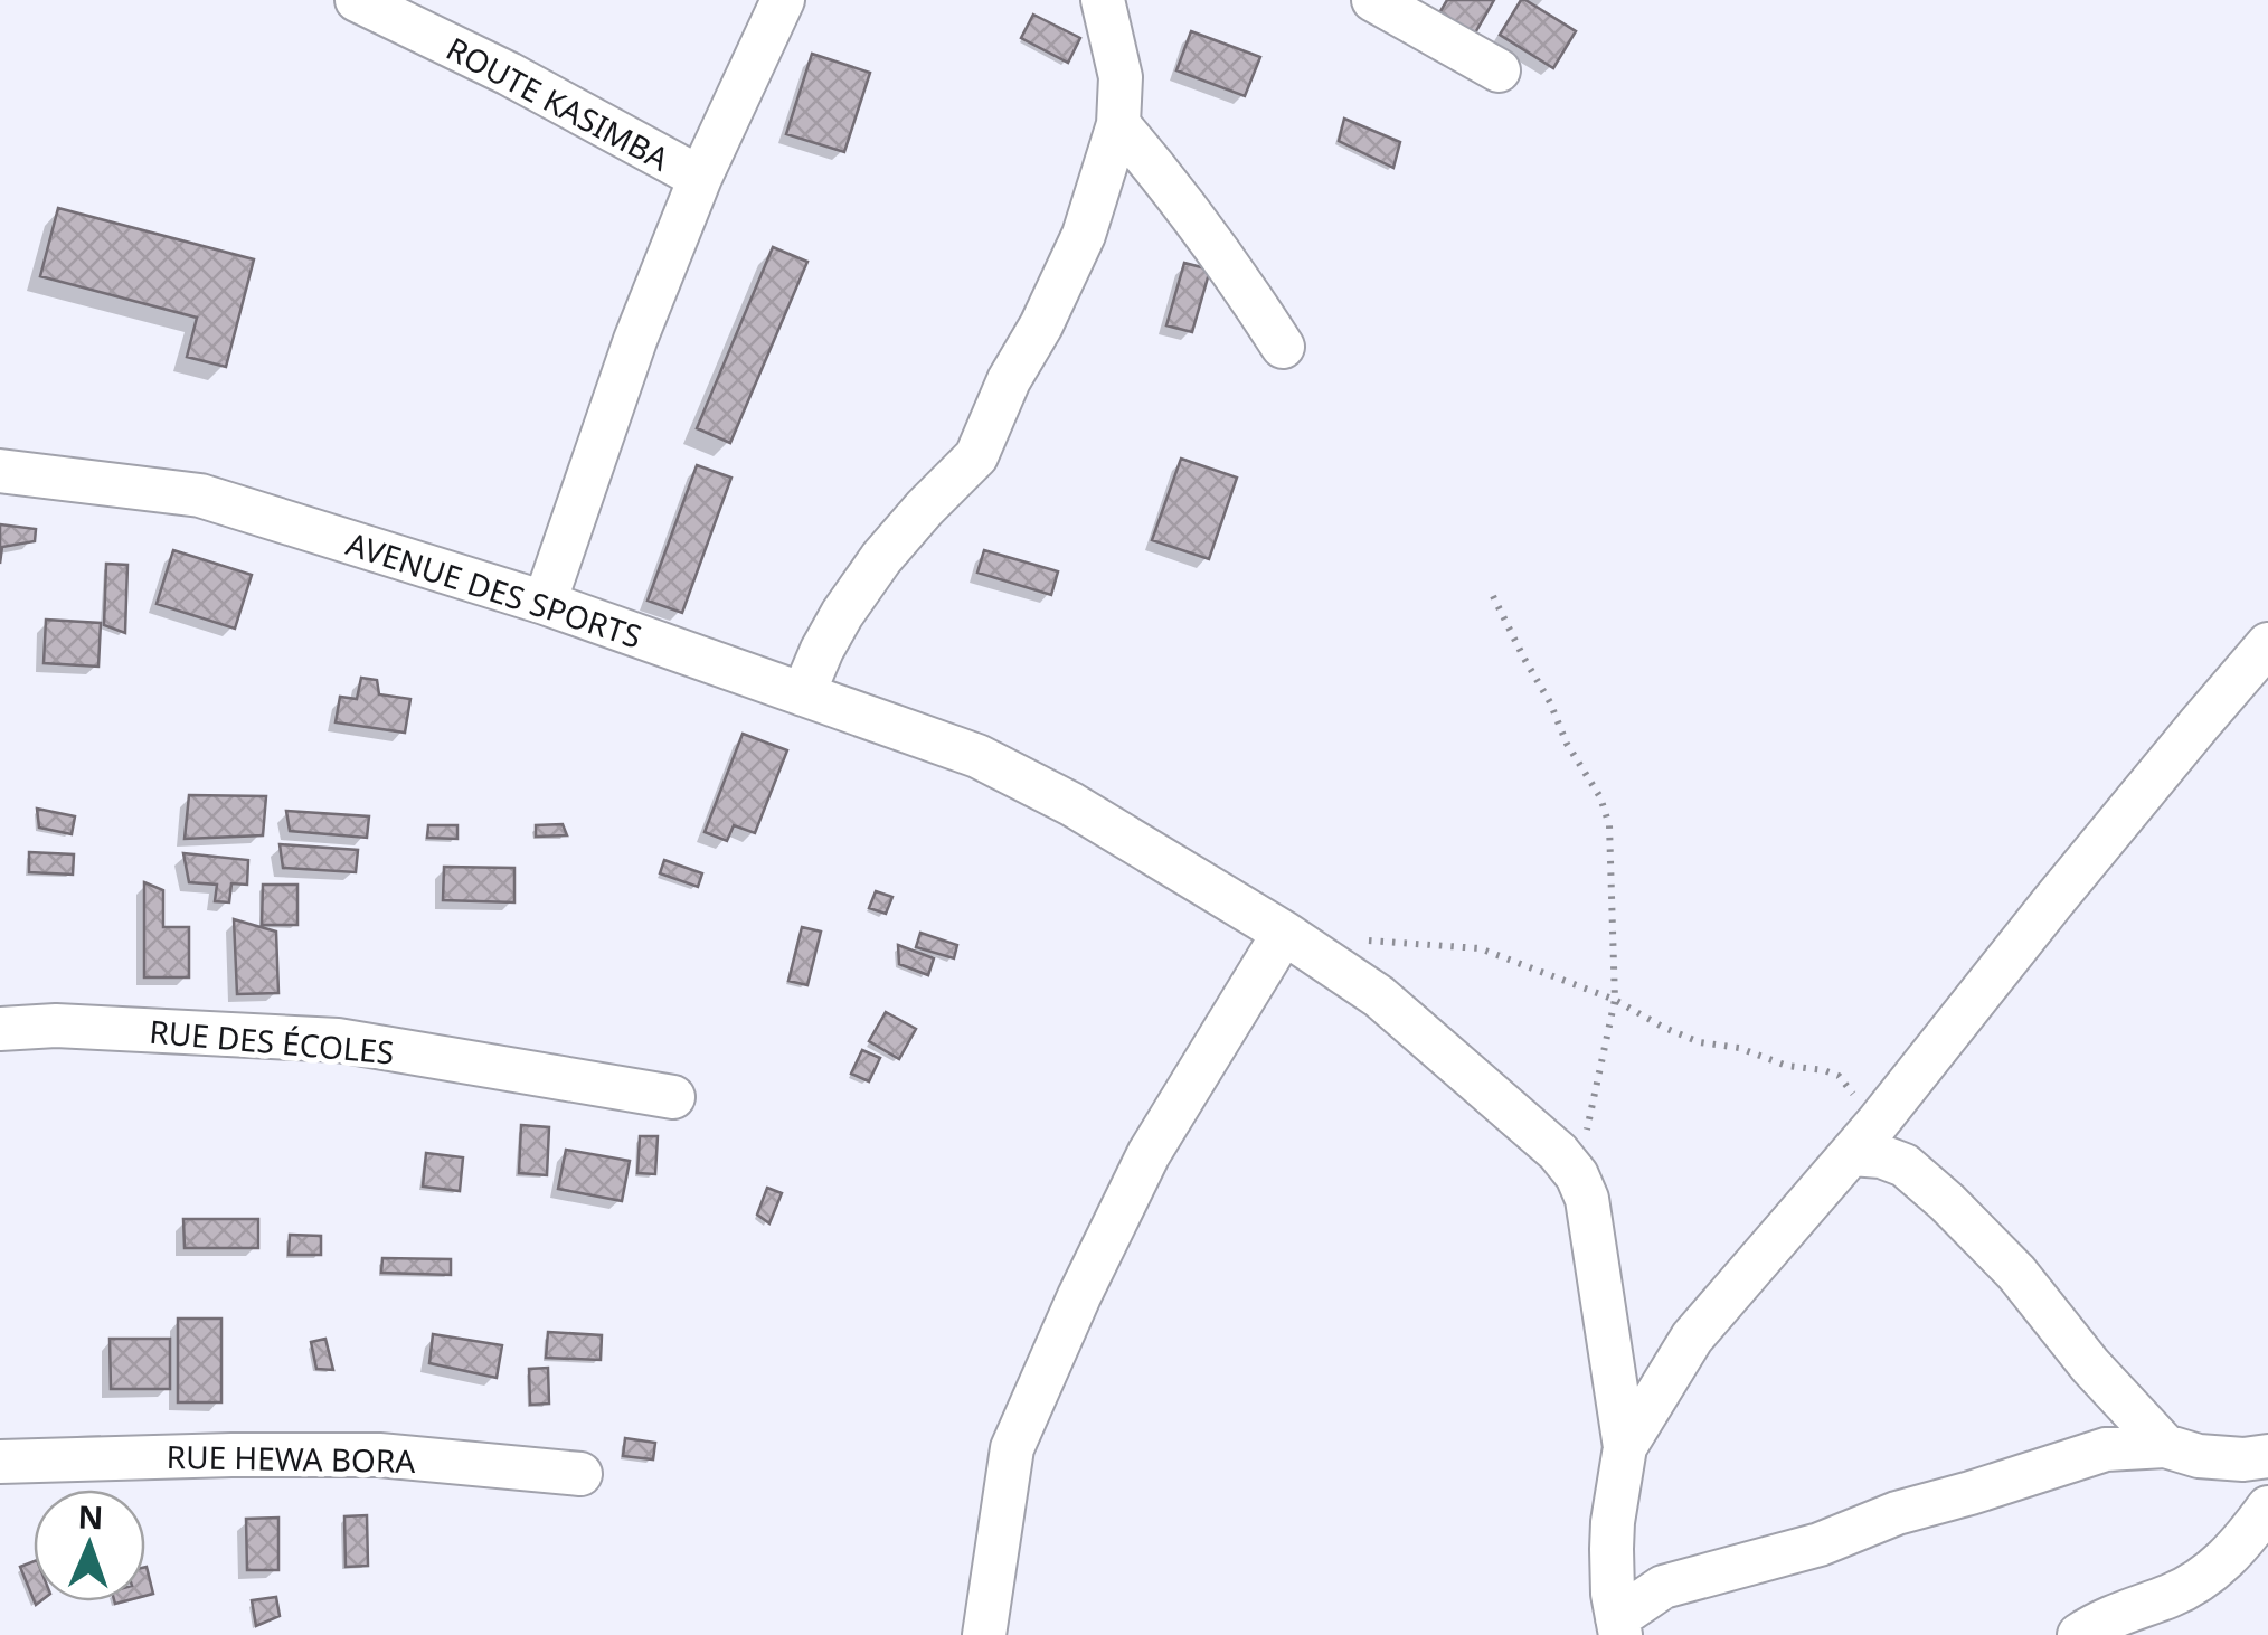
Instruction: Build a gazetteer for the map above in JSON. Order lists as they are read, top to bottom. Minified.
{"streets":{"street":["ROUTE KASIMBA","AVENUE DES SPORTS","RUE DES ÉCOLES","RUE HEWA BORA"]},"north":"top"}
